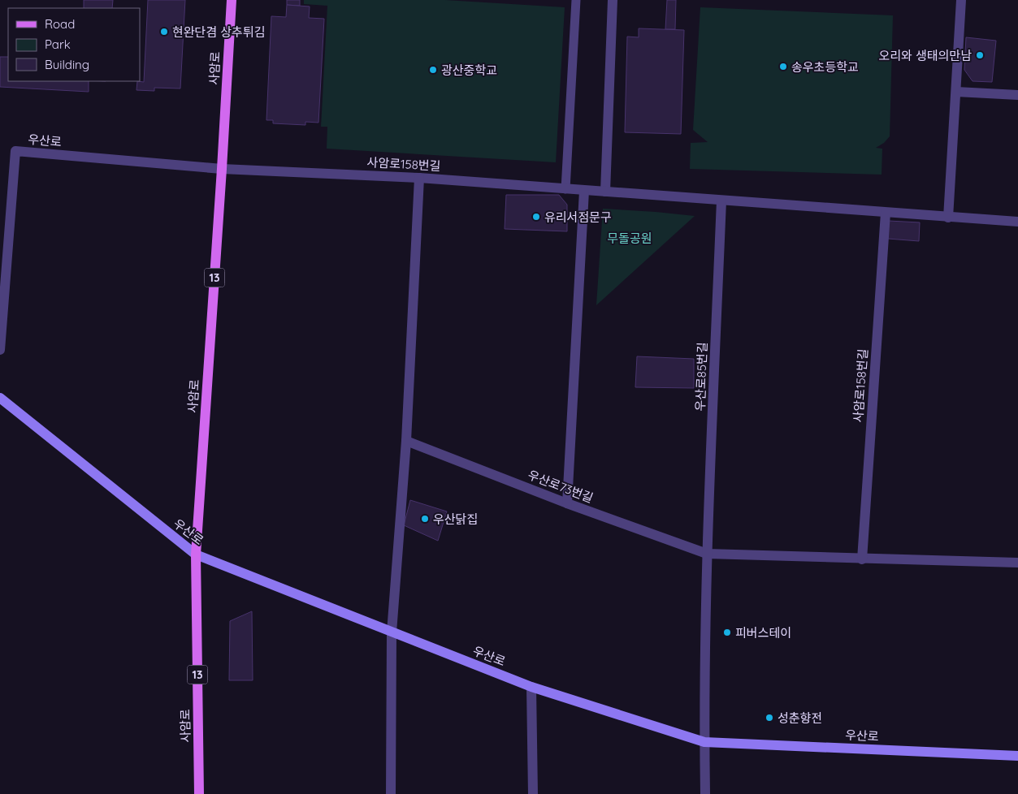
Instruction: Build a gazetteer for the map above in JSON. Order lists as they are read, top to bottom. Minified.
{"streets":{"main road":["사암로","13"],"street":["우산로","사암로158번길","우산로85번길","우산로73번길"]},"crossings":[["사암로","우산로"],["사암로","사암로158번길"],["우산로","사암로158번길"],["우산로","우산로85번길"],["사암로158번길","우산로85번길"],["우산로85번길","우산로73번길"]],"parks":["무돌공원"],"places":["현완단겸 상추튀김","오리와 생태의만남","송우초등학교","광산중학교","유리서점문구","우산닭집","피버스테이","성춘향전"],"legend":["Road","Park","Building"]}
